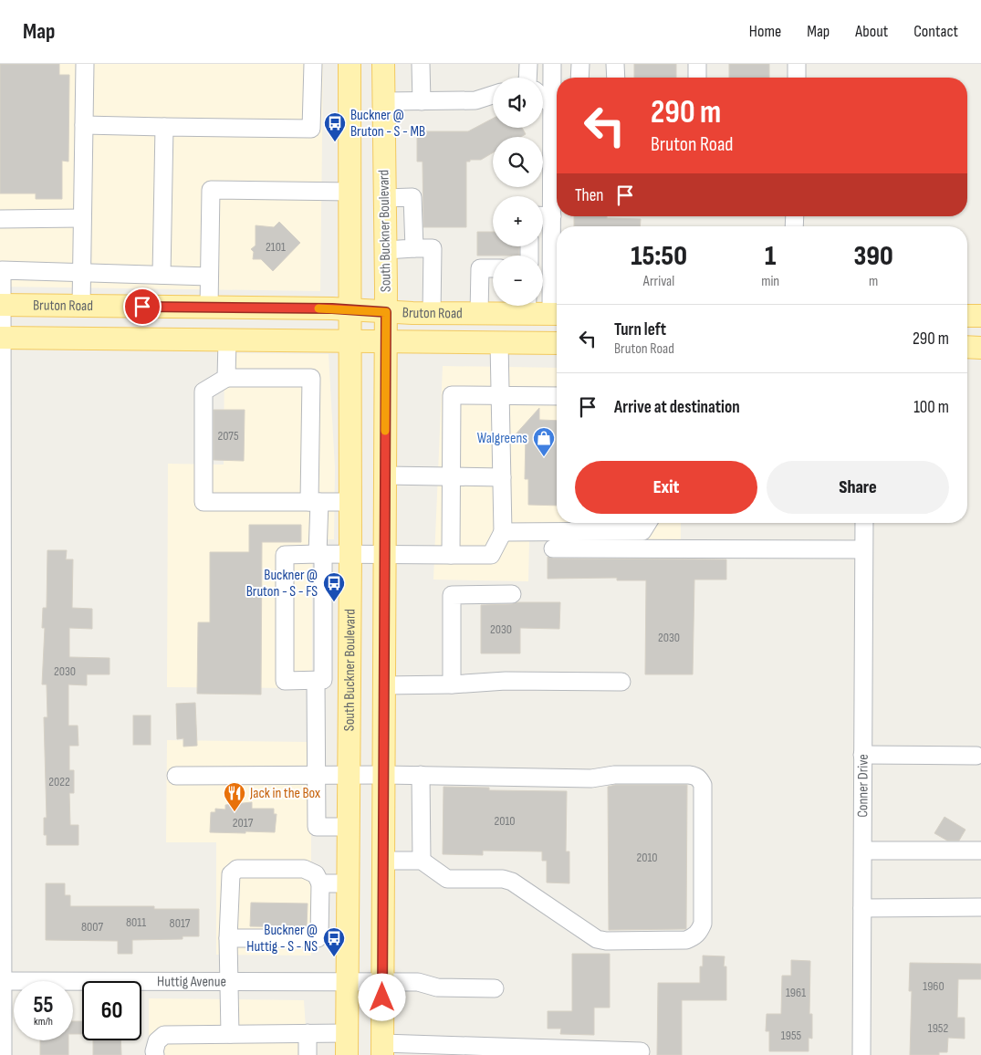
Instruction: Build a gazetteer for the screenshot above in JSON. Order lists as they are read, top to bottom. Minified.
{"streets":{"main road":["South Buckner Boulevard","Bruton Road"],"street":["Conner Drive","Huttig Avenue"]},"crossings":[["South Buckner Boulevard","Bruton Road"],["South Buckner Boulevard","Huttig Avenue"]],"places":{"bus stop":["Buckner @ Bruton - S - MB","Buckner @ Bruton - S - FS","Buckner @ Huttig - S - NS"],"shop":["Walgreens"],"restaurant":["Jack in the Box"]},"house_numbers":["2101","2075","2030","2030","2030","2022","2010","2017","2010","8011","8017","8007","1960","1961","1952","1955"],"page":{"header":"Map","nav":["Home","Map","About","Contact"],"map_buttons":["+","−"],"turn":["290 m","Bruton Road"],"then":"Then","eta":["15:50","Arrival","1","min","390","m"],"list":[{"name":"Turn left","note":"Bruton Road","value":"290 m"},{"name":"Arrive at destination","value":"100 m"}],"buttons":["Exit","Share"],"speed":"55 km/h","limit":"60"}}
